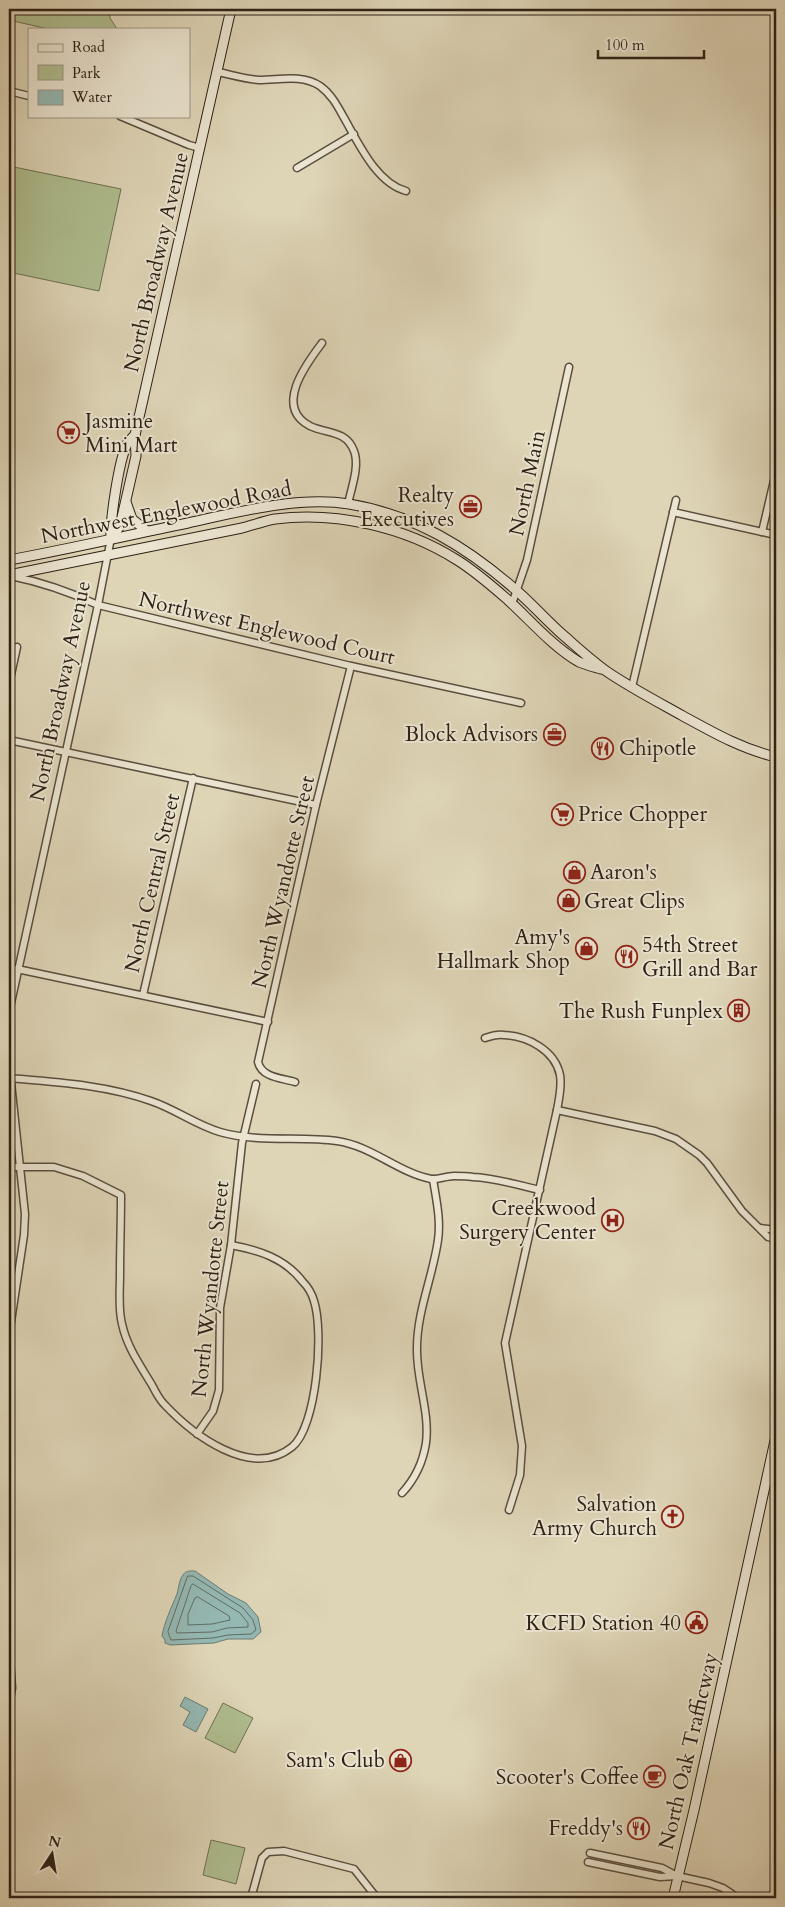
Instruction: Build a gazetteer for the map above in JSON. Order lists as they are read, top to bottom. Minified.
{"streets":{"main road":["North Broadway Avenue","Northwest Englewood Road","North Oak Trafficway"],"street":["North Main","Northwest Englewood Court","North Wyandotte Street","North Central Street"]},"crossings":[["North Broadway Avenue","Northwest Englewood Road"],["North Broadway Avenue","Northwest Englewood Court"],["North Main","Northwest Englewood Road"],["Northwest Englewood Road","Northwest Englewood Court"],["Northwest Englewood Court","North Wyandotte Street"]],"places":{"supermarket":["Jasmine Mini Mart","Price Chopper"],"office":["Realty Executives","Block Advisors"],"restaurant":["Chipotle","54th Street Grill and Bar","Freddy's"],"shop":["Aaron's","Great Clips","Amy's Hallmark Shop","Sam's Club"],"building":["The Rush Funplex"],"hospital":["Creekwood Surgery Center"],"church":["Salvation Army Church"],"public building":["KCFD Station 40"],"cafe":["Scooter's Coffee"]},"legend":["Road","Park","Water"],"scale_bar":"100 m","north":"top"}
